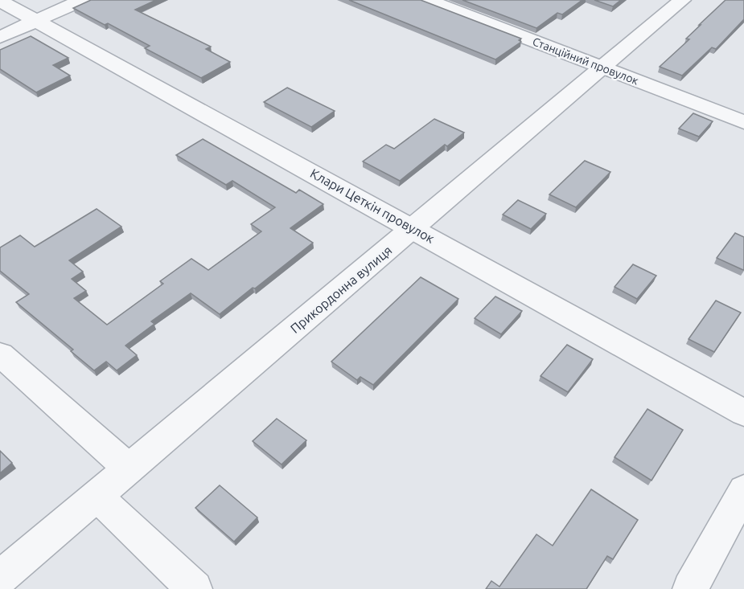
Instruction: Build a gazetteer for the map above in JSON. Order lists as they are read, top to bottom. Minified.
{"streets":{"street":["Станційний провулок","Клари Цеткін провулок","Прикордонна вулиця"]},"crossings":[["Станційний провулок","Прикордонна вулиця"],["Клари Цеткін провулок","Прикордонна вулиця"]]}
